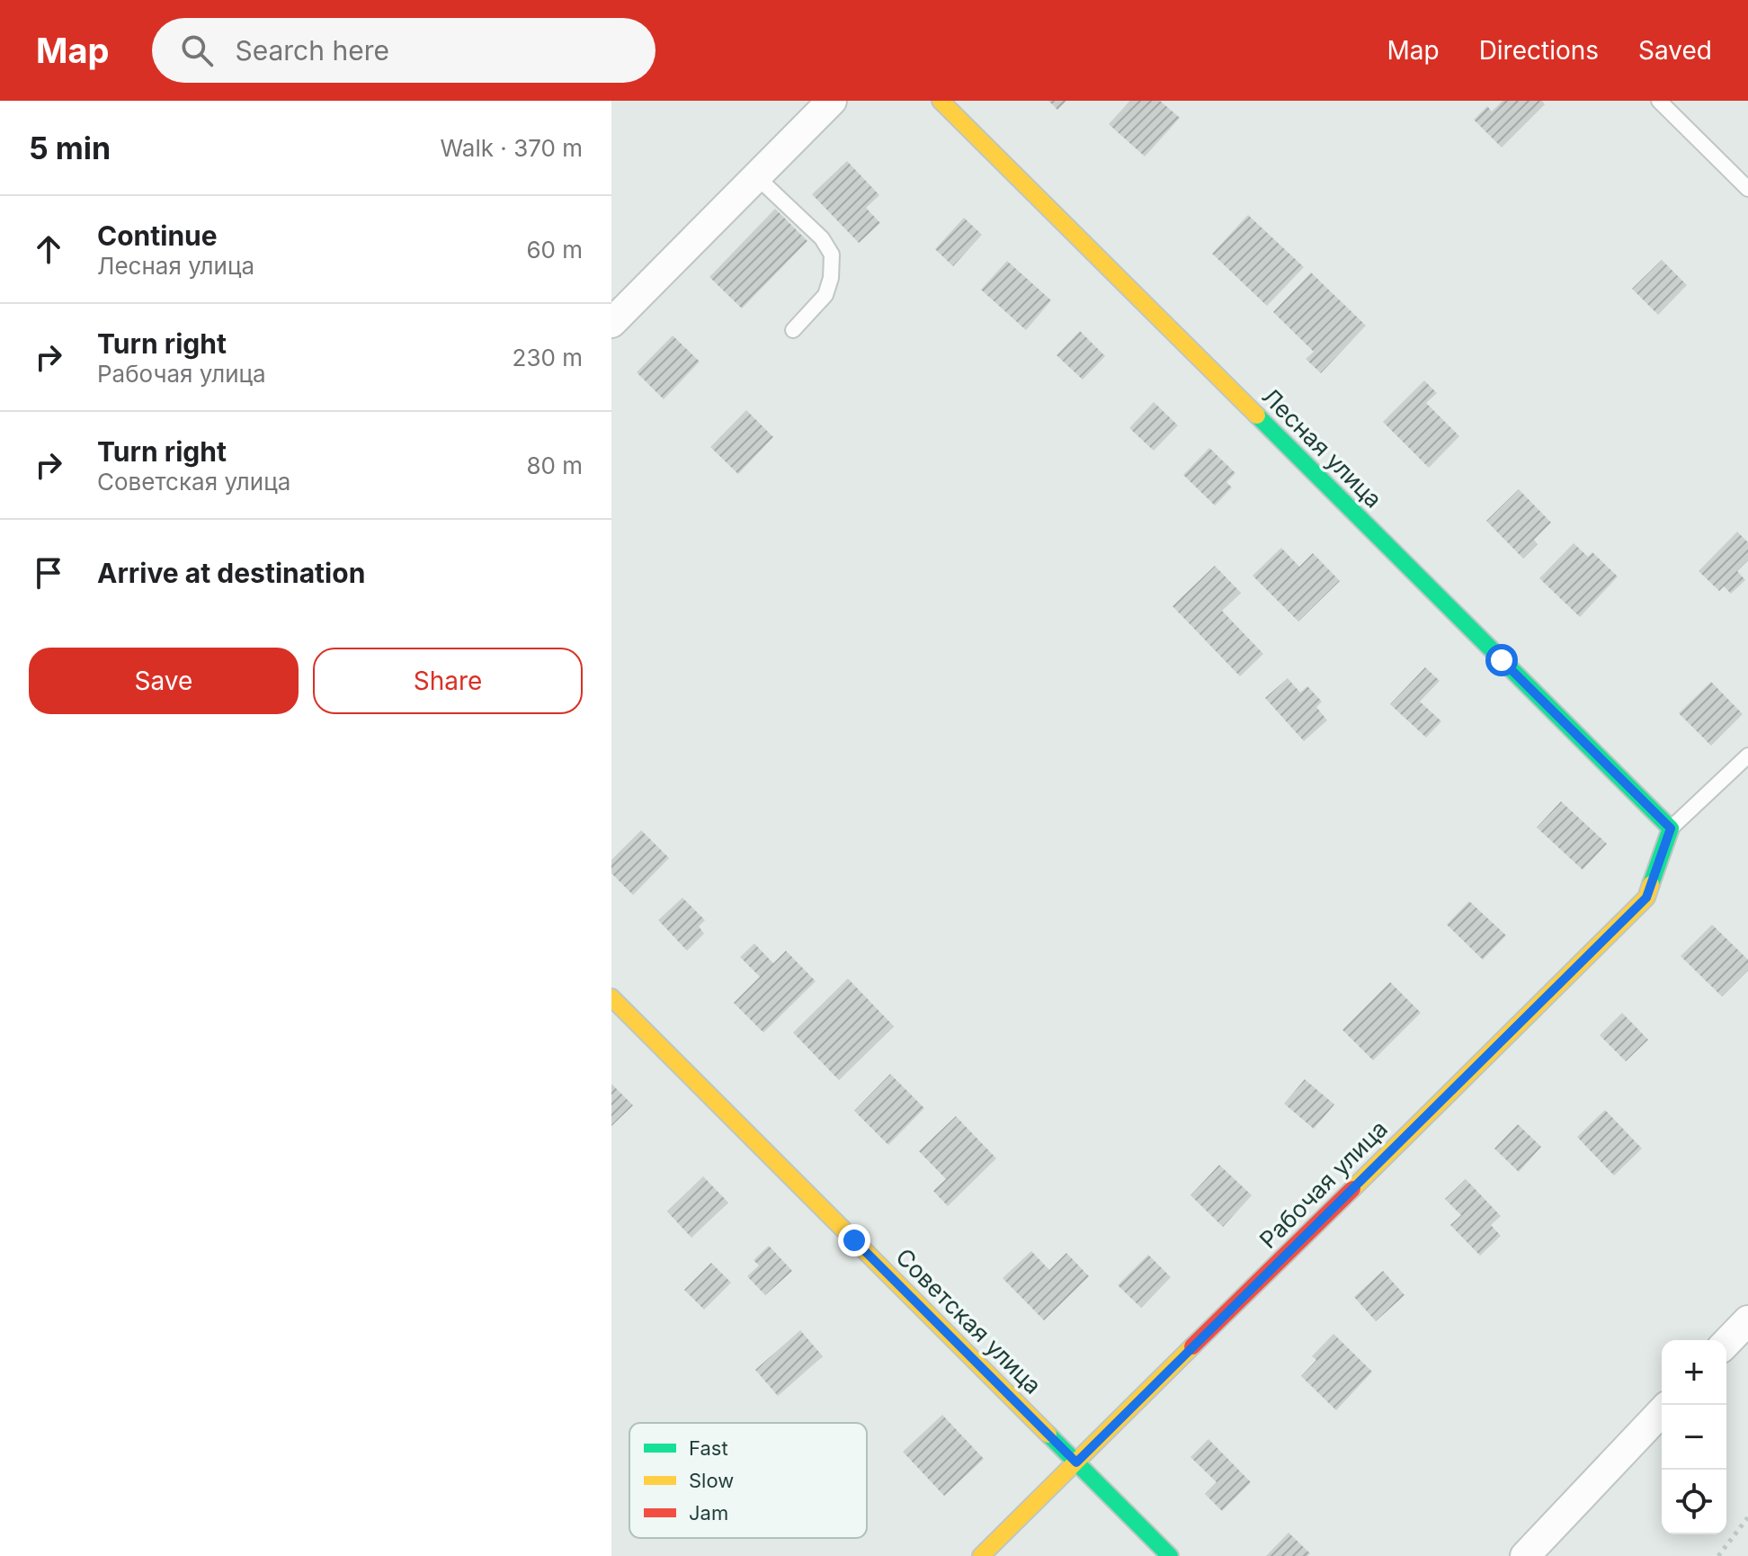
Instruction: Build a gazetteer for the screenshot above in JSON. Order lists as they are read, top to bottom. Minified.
{"streets":{"street":["Лесная улица","Рабочая улица","Советская улица"]},"crossings":[["Лесная улица","Рабочая улица"],["Рабочая улица","Советская улица"]],"legend":["Fast","Slow","Jam"],"page":{"header":"Map","search":"Search here","nav":["Map","Directions","Saved"],"heading":["5 min","Walk · 370 m"],"list":[["Continue","Лесная улица","60 m"],["Turn right","Рабочая улица","230 m"],["Turn right","Советская улица","80 m"],"Arrive at destination"],"buttons":["Save","Share"],"map_buttons":["+","−"]}}
